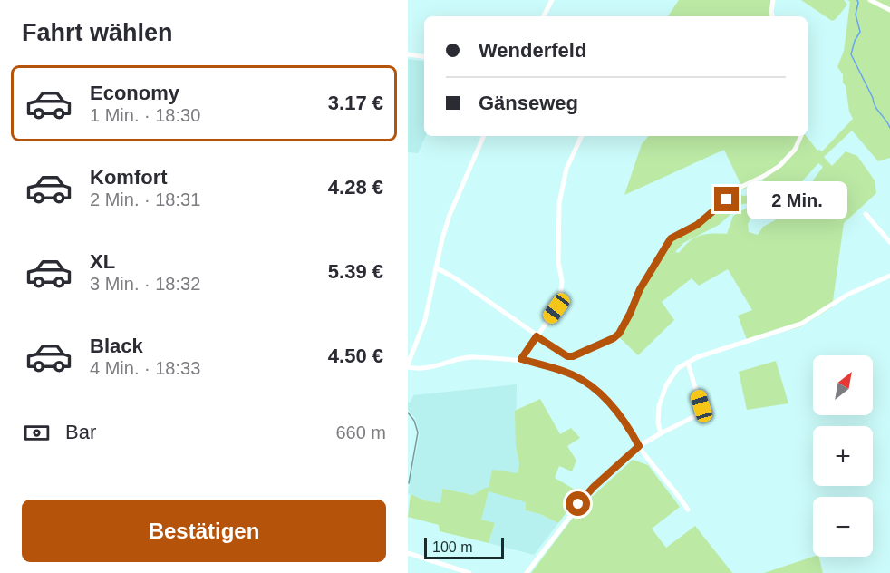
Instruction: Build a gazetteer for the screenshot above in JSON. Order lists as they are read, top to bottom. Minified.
{"scale_bar":"100 m","north":"top right","page":{"heading":"Fahrt wählen","banner":["Wenderfeld","Gänseweg"],"list":[{"name":"Economy","note":"1 Min. · 18:30","value":"3.17 €"},{"name":"Komfort","note":"2 Min. · 18:31","value":"4.28 €"},{"name":"XL","note":"3 Min. · 18:32","value":"5.39 €"},{"name":"Black","note":"4 Min. · 18:33","value":"4.50 €"}],"bubble":"2 Min.","map_buttons":["+","−"],"pay":["Bar","660 m"],"buttons":"Bestätigen","scale":"100 m"}}
